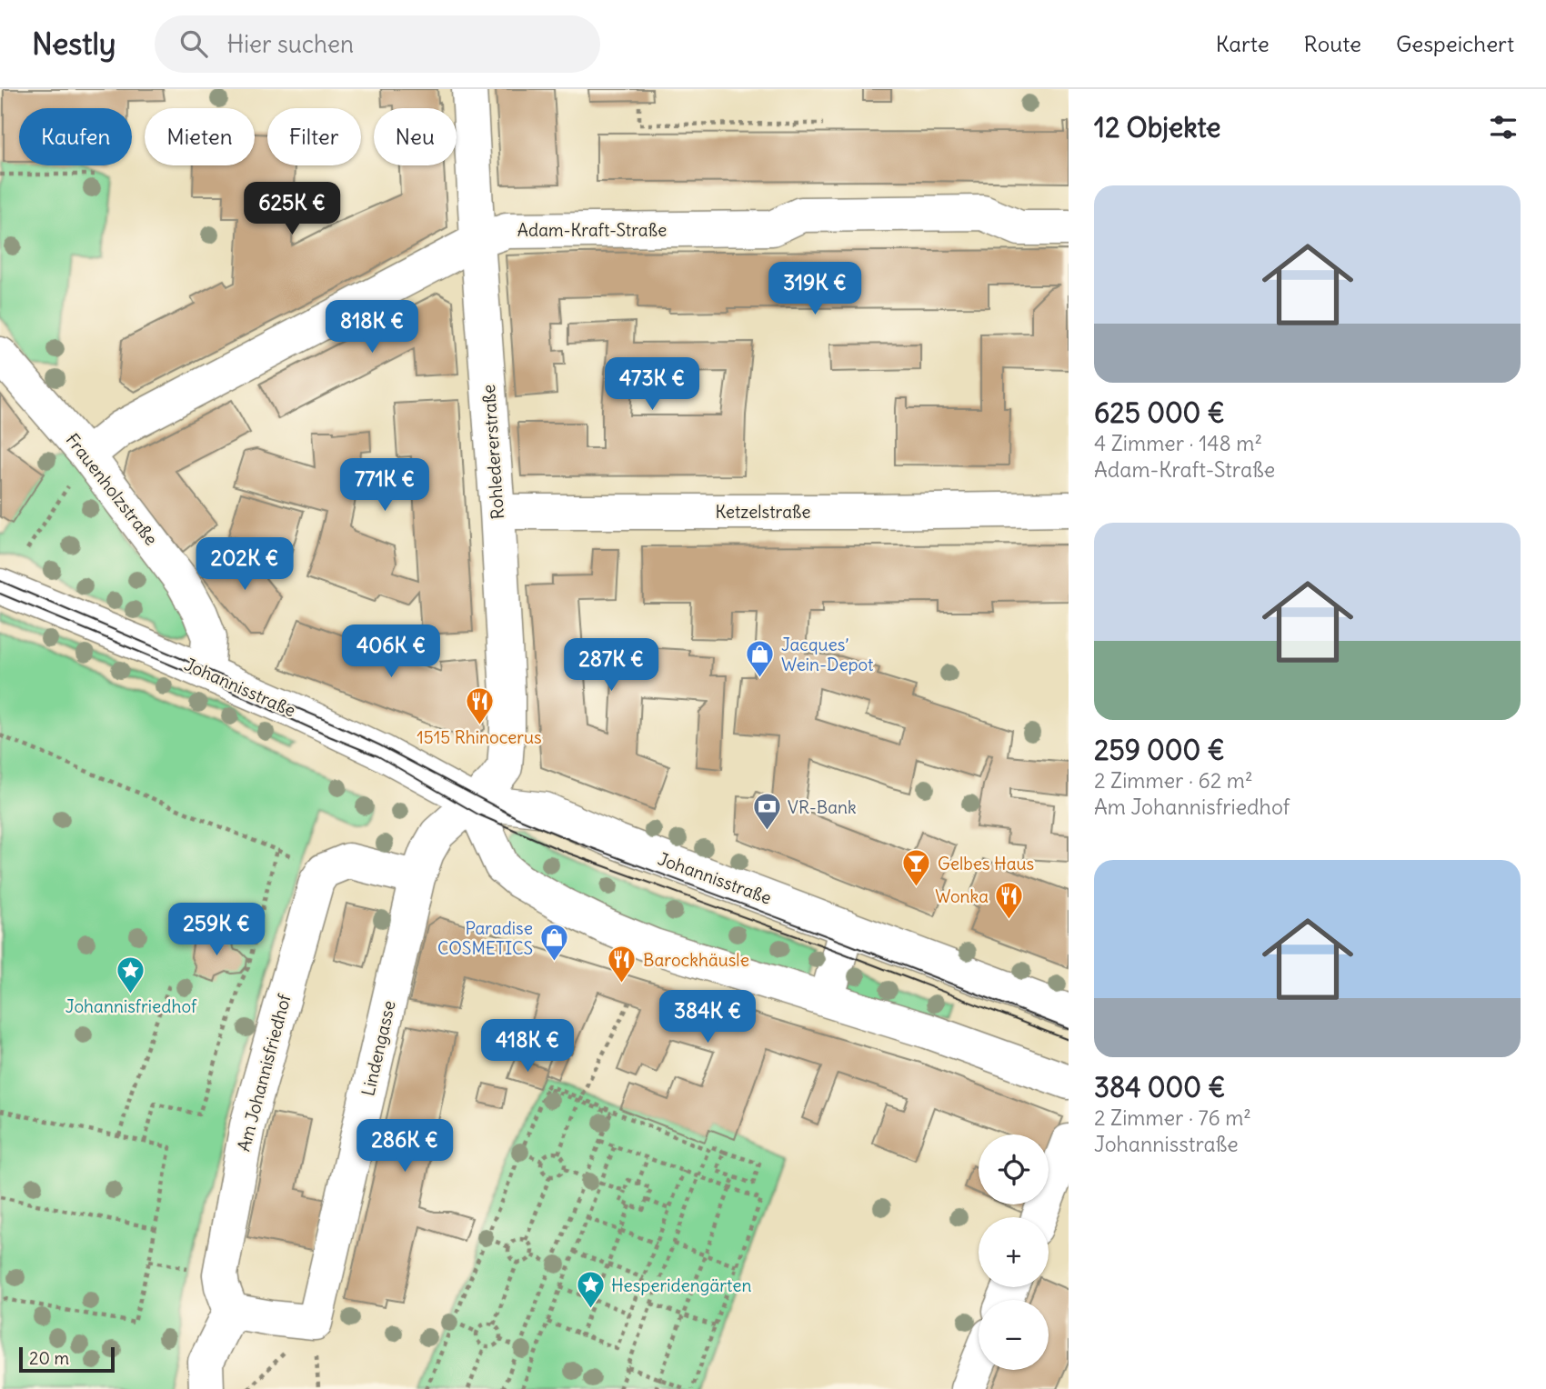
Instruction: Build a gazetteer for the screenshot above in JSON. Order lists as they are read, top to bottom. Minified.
{"streets":{"street":["Adam-Kraft-Straße","Rohledererstraße","Frauenholzstraße","Ketzelstraße","Johannisstraße","Lindengasse","Am Johannisfriedhof"]},"crossings":[["Adam-Kraft-Straße","Rohledererstraße"],["Adam-Kraft-Straße","Frauenholzstraße"],["Rohledererstraße","Ketzelstraße"],["Rohledererstraße","Johannisstraße"],["Frauenholzstraße","Johannisstraße"],["Lindengasse","Am Johannisfriedhof"]],"places":{"shop":["Jacques’ Wein-Depot","Paradise COSMETICS"],"restaurant":["1515 Rhinocerus","Wonka","Barockhäusle"],"bank":["VR-Bank"],"bar":["Gelbes Haus"],"place":["Johannisfriedhof","Hesperidengärten"]},"scale_bar":"20 m","page":{"header":"Nestly","search":"Hier suchen","nav":["Karte","Route","Gespeichert"],"heading":"12 Objekte","chip":["Kaufen","Mieten","Filter","Neu"],"list":[{"name":"625 000 €","note":"4 Zimmer · 148 m² · Adam-Kraft-Straße"},{"name":"259 000 €","note":"2 Zimmer · 62 m² · Am Johannisfriedhof"},{"name":"384 000 €","note":"2 Zimmer · 76 m² · Johannisstraße"}],"price":["625K €","319K €","818K €","473K €","771K €","202K €","406K €","287K €","259K €","384K €","418K €","286K €"],"map_buttons":["+","−"],"scale":"20 m"}}
